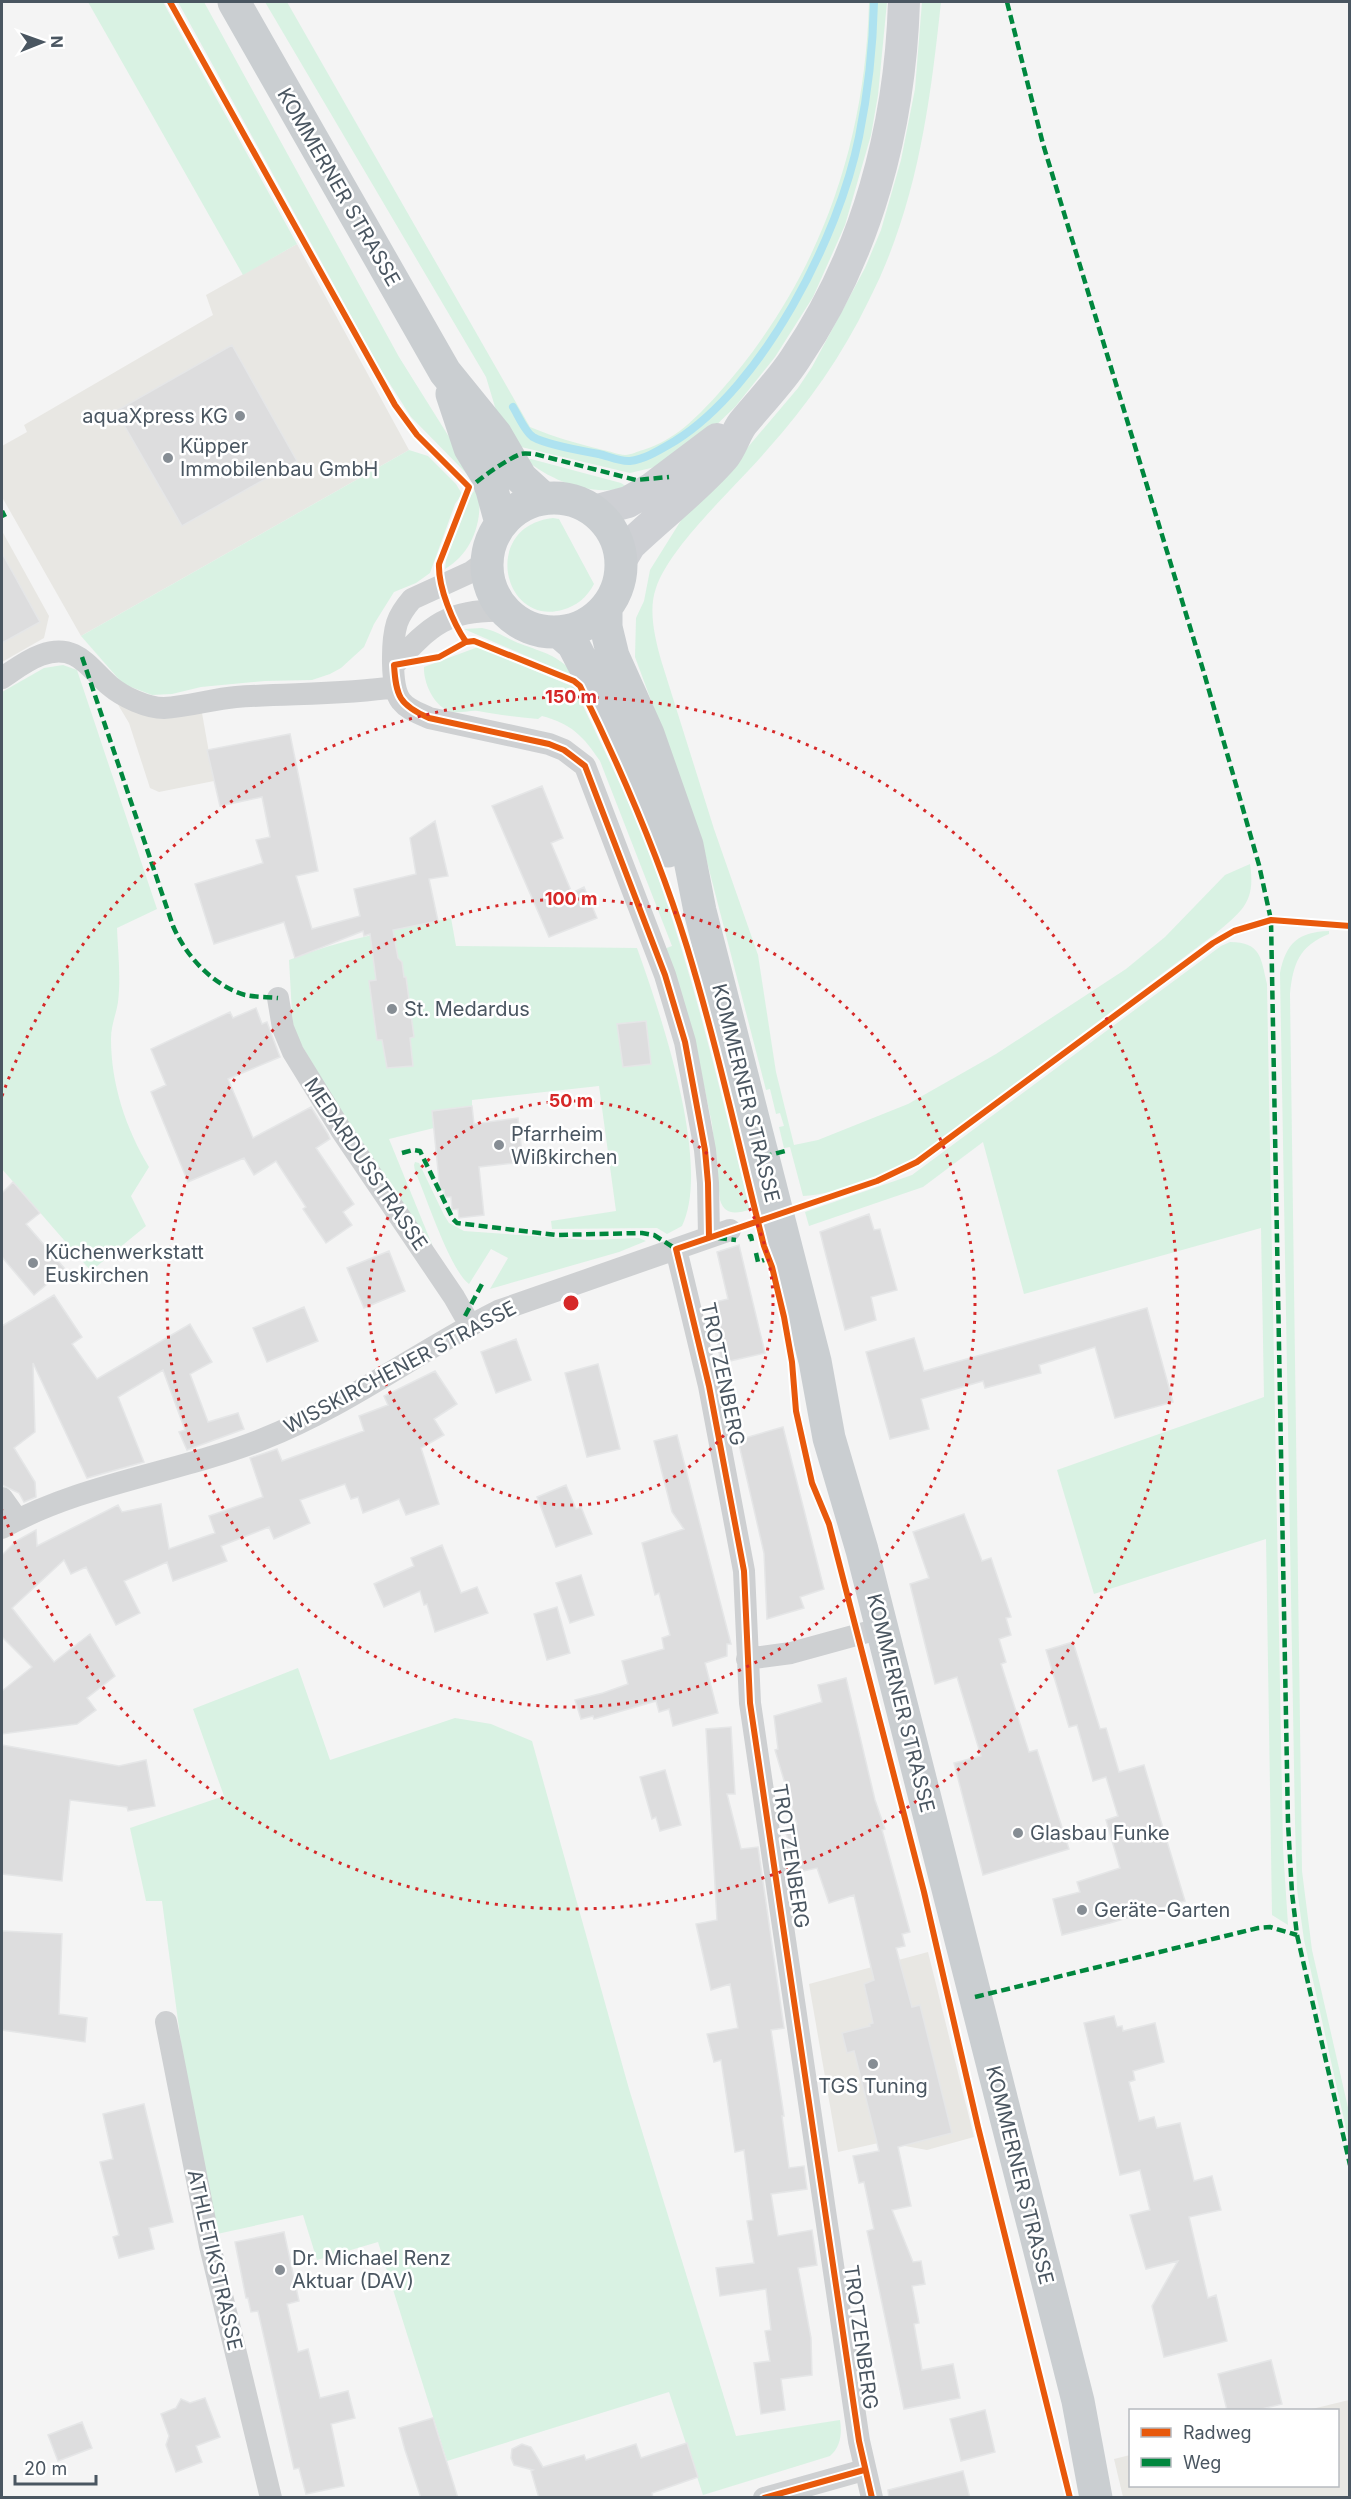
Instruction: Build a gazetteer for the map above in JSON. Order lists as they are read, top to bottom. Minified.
{"streets":{"main road":["KOMMERNER STRASSE"],"street":["MEDARDUSSTRASSE","WISSKIRCHENER STRASSE","TROTZENBERG","ATHLETIKSTRASSE"]},"crossings":[["MEDARDUSSTRASSE","WISSKIRCHENER STRASSE"],["WISSKIRCHENER STRASSE","TROTZENBERG"]],"places":["aquaXpress KG","Küpper Immobilenbau GmbH","St. Medardus","Pfarrheim Wißkirchen","Küchenwerkstatt Euskirchen","Glasbau Funke","Geräte-Garten","TGS Tuning","Dr. Michael Renz Aktuar (DAV)"],"legend":["Radweg","Weg"],"scale_bar":"20 m","north":"right","rings":["150 m","100 m","50 m"]}
